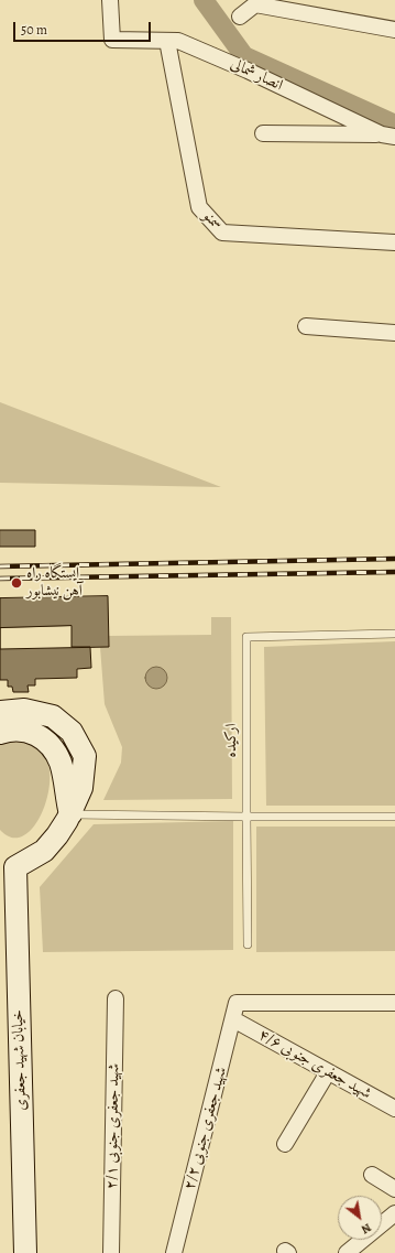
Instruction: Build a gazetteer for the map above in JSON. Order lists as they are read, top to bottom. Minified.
{"streets":{"main road":["خیابان شهید جعفری"],"street":["انصار شمالی","سمنو","شهید جعفری جنوبی ۴/۶","شهید جعفری جنوبی ۲/۱","شهید جعفری جنوبی ۲/۲"],"lane":["ارکیده"]},"crossings":[["انصار شمالی","سمنو"],["شهید جعفری جنوبی ۴/۶","شهید جعفری جنوبی ۲/۲"]],"places":["ایستگاه راه‌ آهن نیشابور"],"scale_bar":"50 m","north":"bottom right"}
